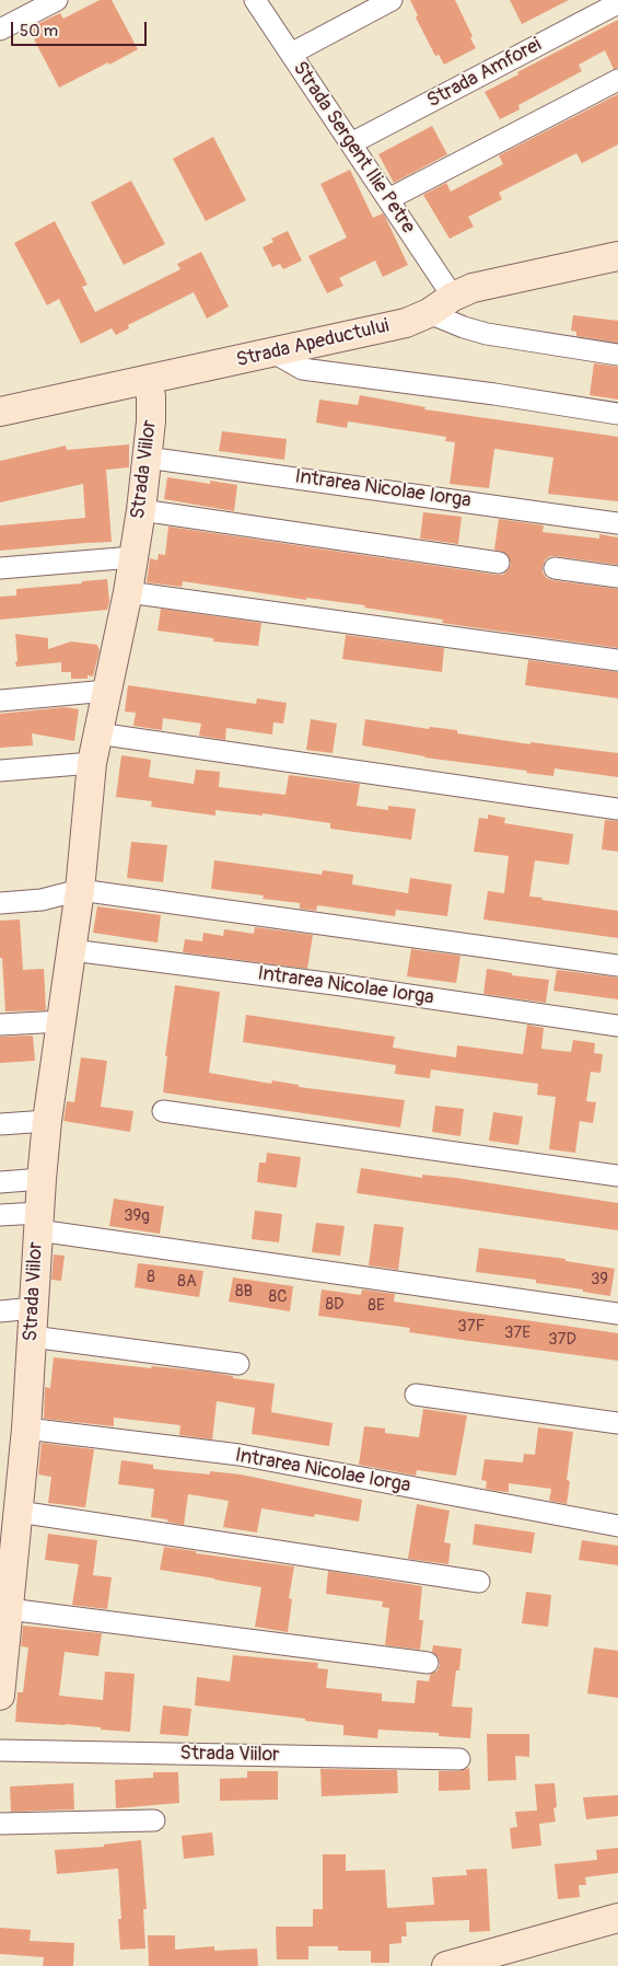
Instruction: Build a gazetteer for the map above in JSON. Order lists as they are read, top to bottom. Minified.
{"streets":{"street":["Strada Amforei","Strada Sergent Ilie Petre","Strada Apeductului","Strada Viilor","Intrarea Nicolae Iorga"]},"crossings":[["Strada Amforei","Strada Sergent Ilie Petre"],["Strada Sergent Ilie Petre","Strada Apeductului"],["Strada Apeductului","Strada Viilor"],["Strada Viilor","Intrarea Nicolae Iorga"]],"house_numbers":["39g","8","39","8A","8B","8C","8D","8E","37F","37E","37D"],"scale_bar":"50 m"}
